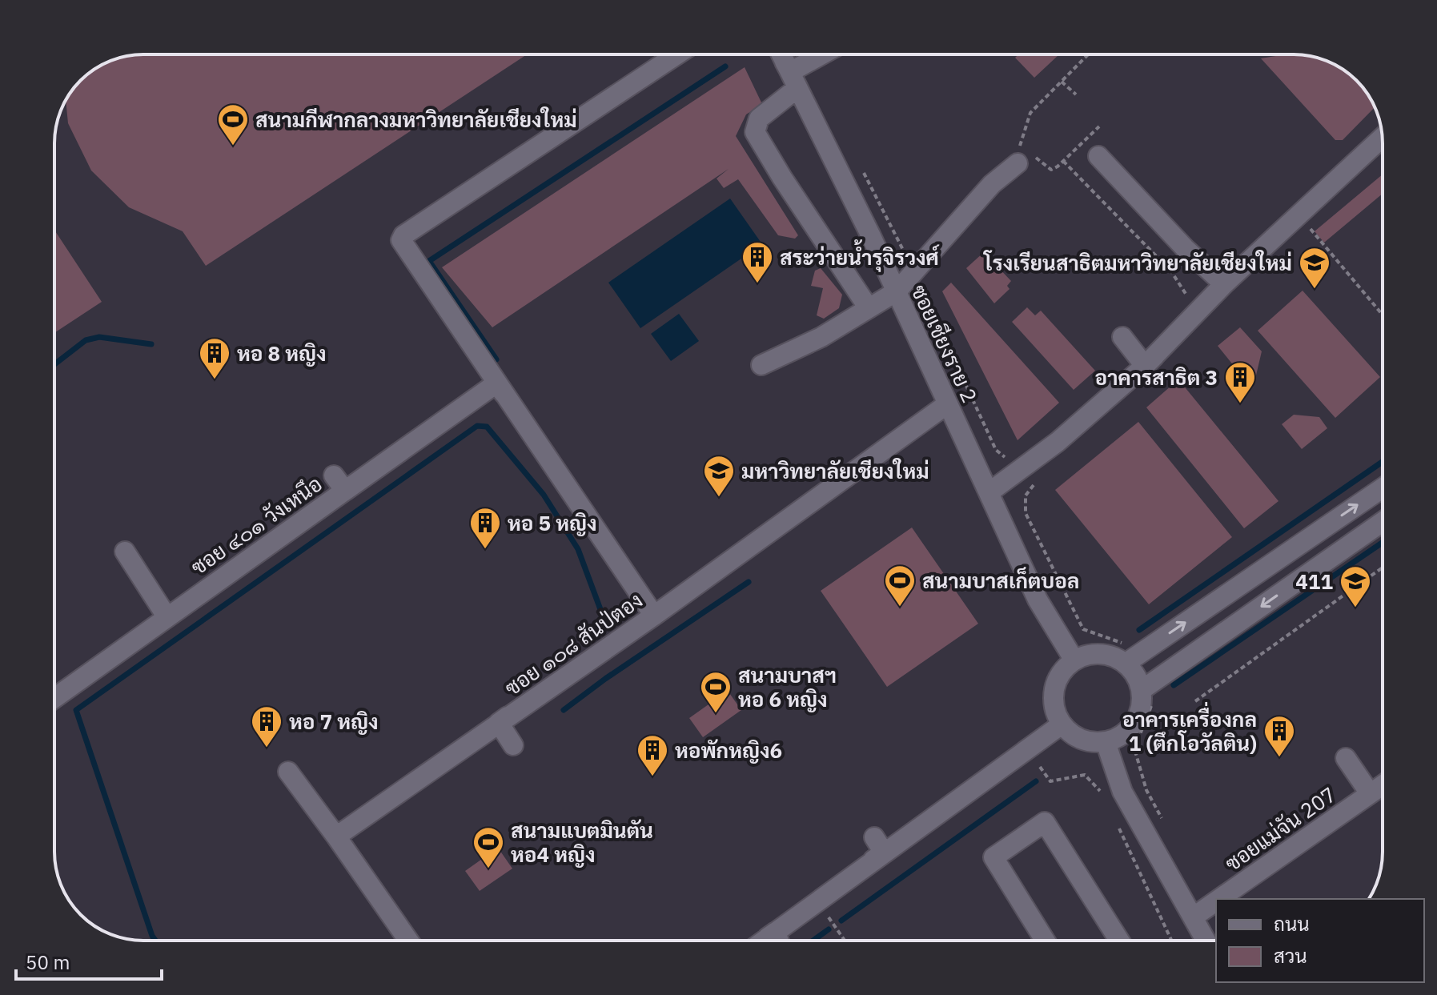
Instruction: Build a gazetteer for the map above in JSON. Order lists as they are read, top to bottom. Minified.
{"streets":{"street":["ซอยเชียงราย 2","ซอย ๔๐๑ วังเหนึอ","ซอย ๑๐๘ สันป่ตอง","ซอยแม่จัน 207"]},"crossings":[["ซอยเชียงราย 2","ซอย ๑๐๘ สันป่ตอง"]],"places":{"sports":["สนามกีฬากลางมหาวิทยาลัยเชียงใหม่","สนามบาสเก็ตบอล","สนามบาสฯ หอ 6 หญิง","สนามแบตมินตัน หอ4 หญิง"],"building":["สระว่ายน้ำรุจิรวงศ์","หอ 8 หญิง","อาคารสาธิต 3","หอ 5 หญิง","หอ 7 หญิง","อาคารเครื่องกล 1 (ตึกโอวัลติน)","หอพักหญิง6"],"school or university":["โรงเรียนสาธิตมหาวิทยาลัยเชียงใหม่","มหาวิทยาลัยเชียงใหม่","411"]},"legend":["ถนน","สวน"],"scale_bar":"50 m"}
